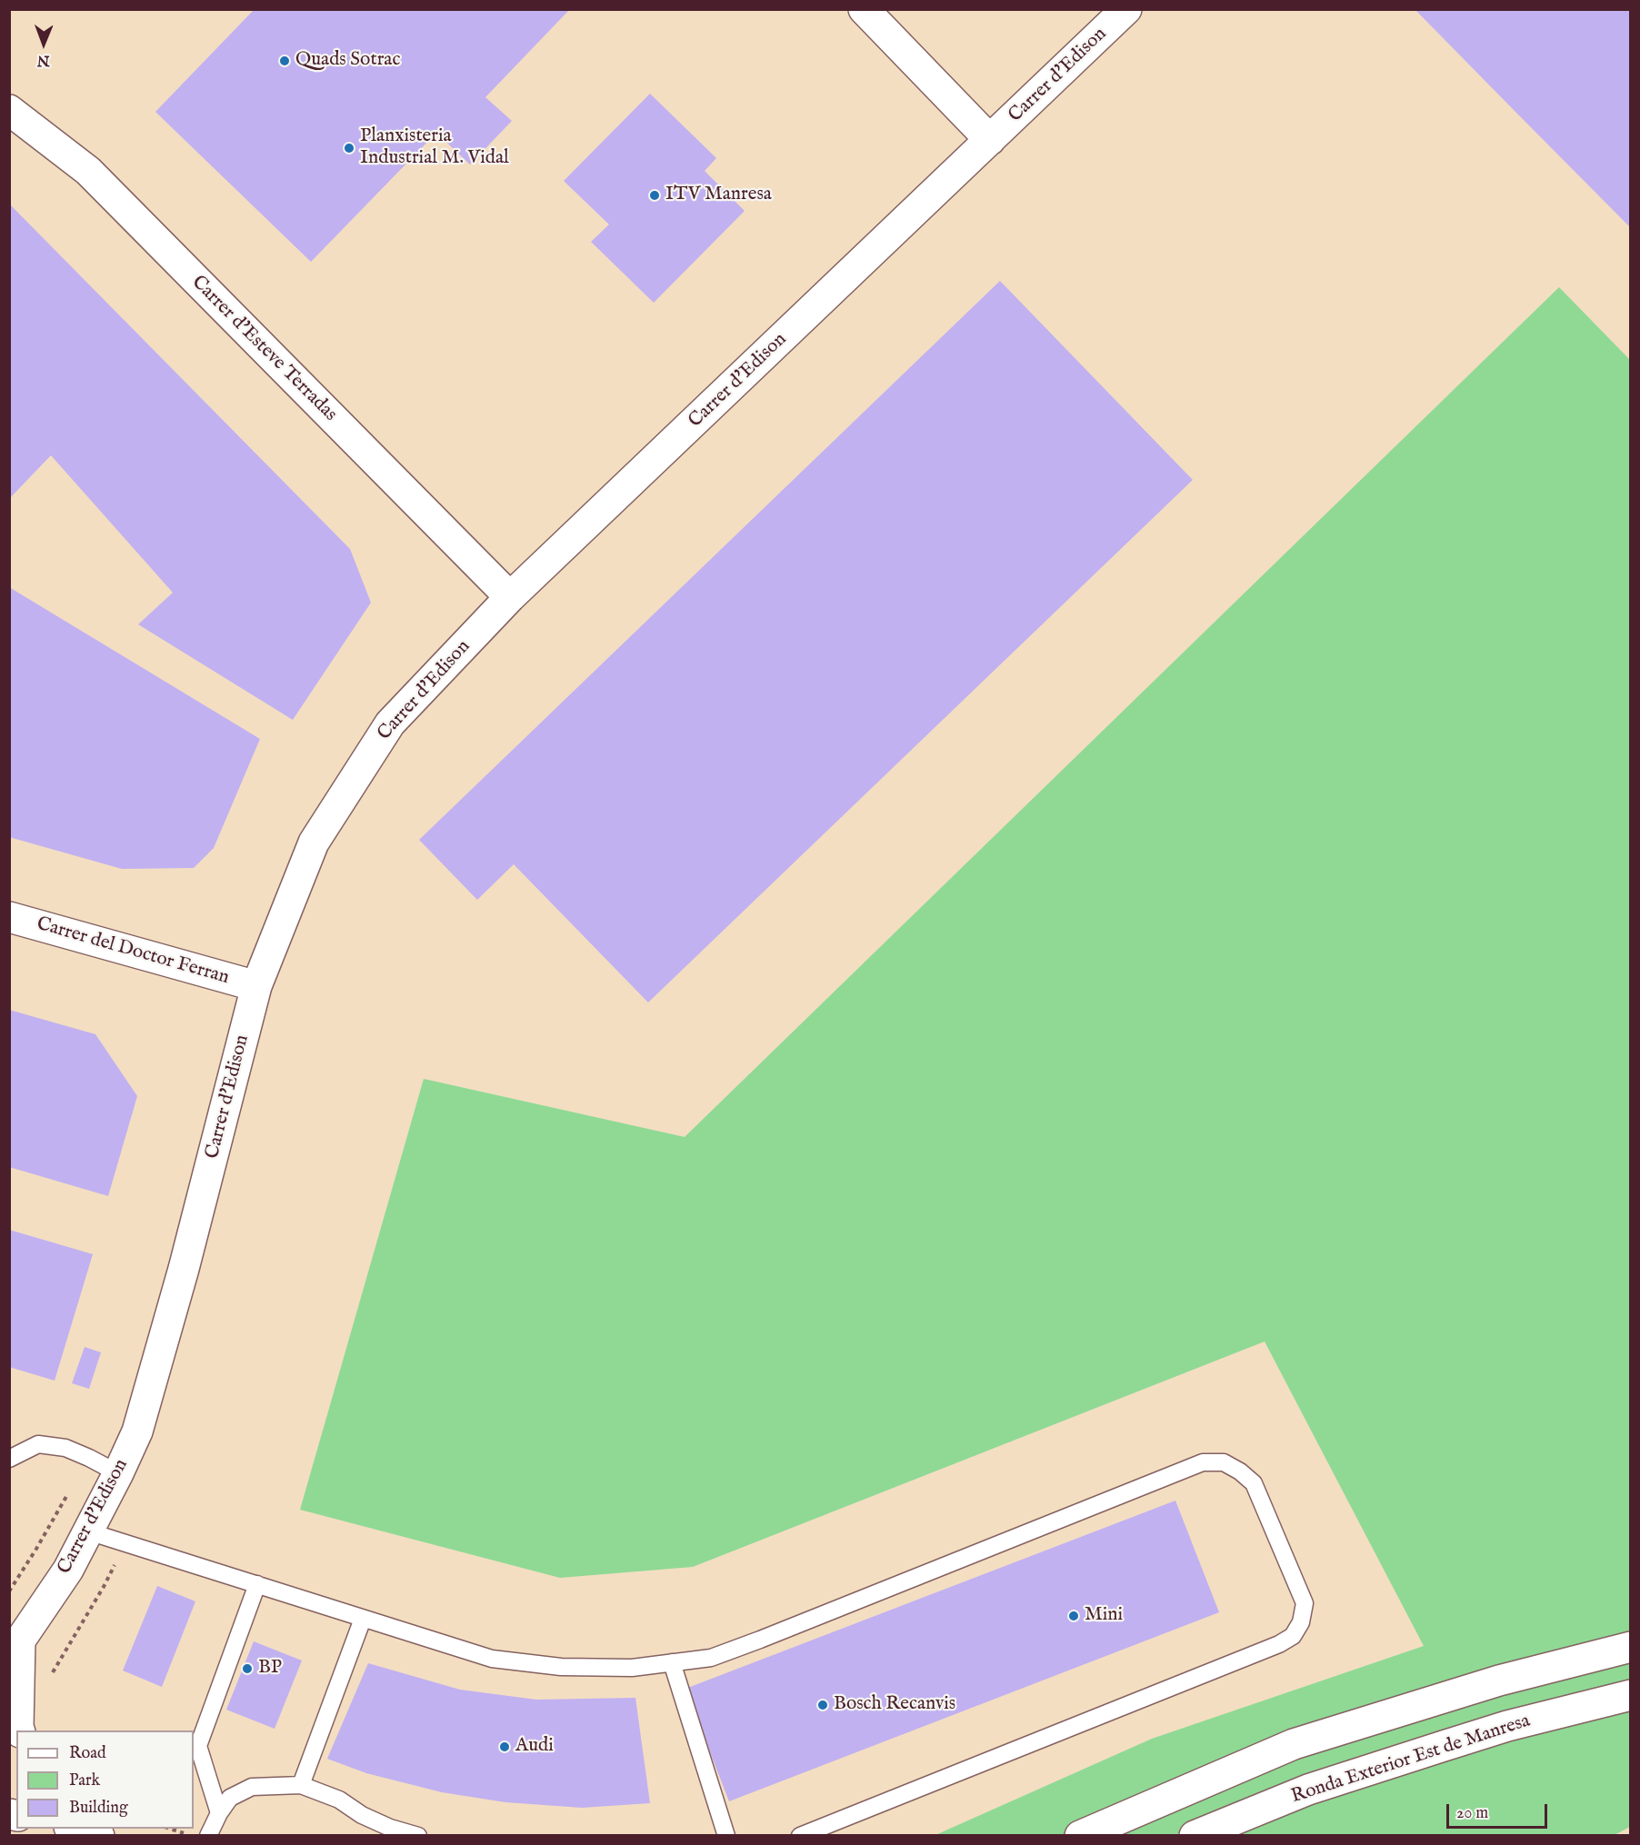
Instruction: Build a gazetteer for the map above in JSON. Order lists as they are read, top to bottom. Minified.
{"streets":{"main road":["Carrer d'Edison","Carrer d'Esteve Terradas","Carrer del Doctor Ferran","Ronda Exterior Est de Manresa"]},"crossings":[["Carrer d'Edison","Carrer d'Esteve Terradas"],["Carrer d'Edison","Carrer del Doctor Ferran"]],"places":["Quads Sotrac","Planxisteria Industrial M. Vidal","ITV Manresa","Mini","BP","Bosch Recanvis","Audi"],"legend":["Road","Park","Building"],"scale_bar":"20 m","north":"bottom"}
